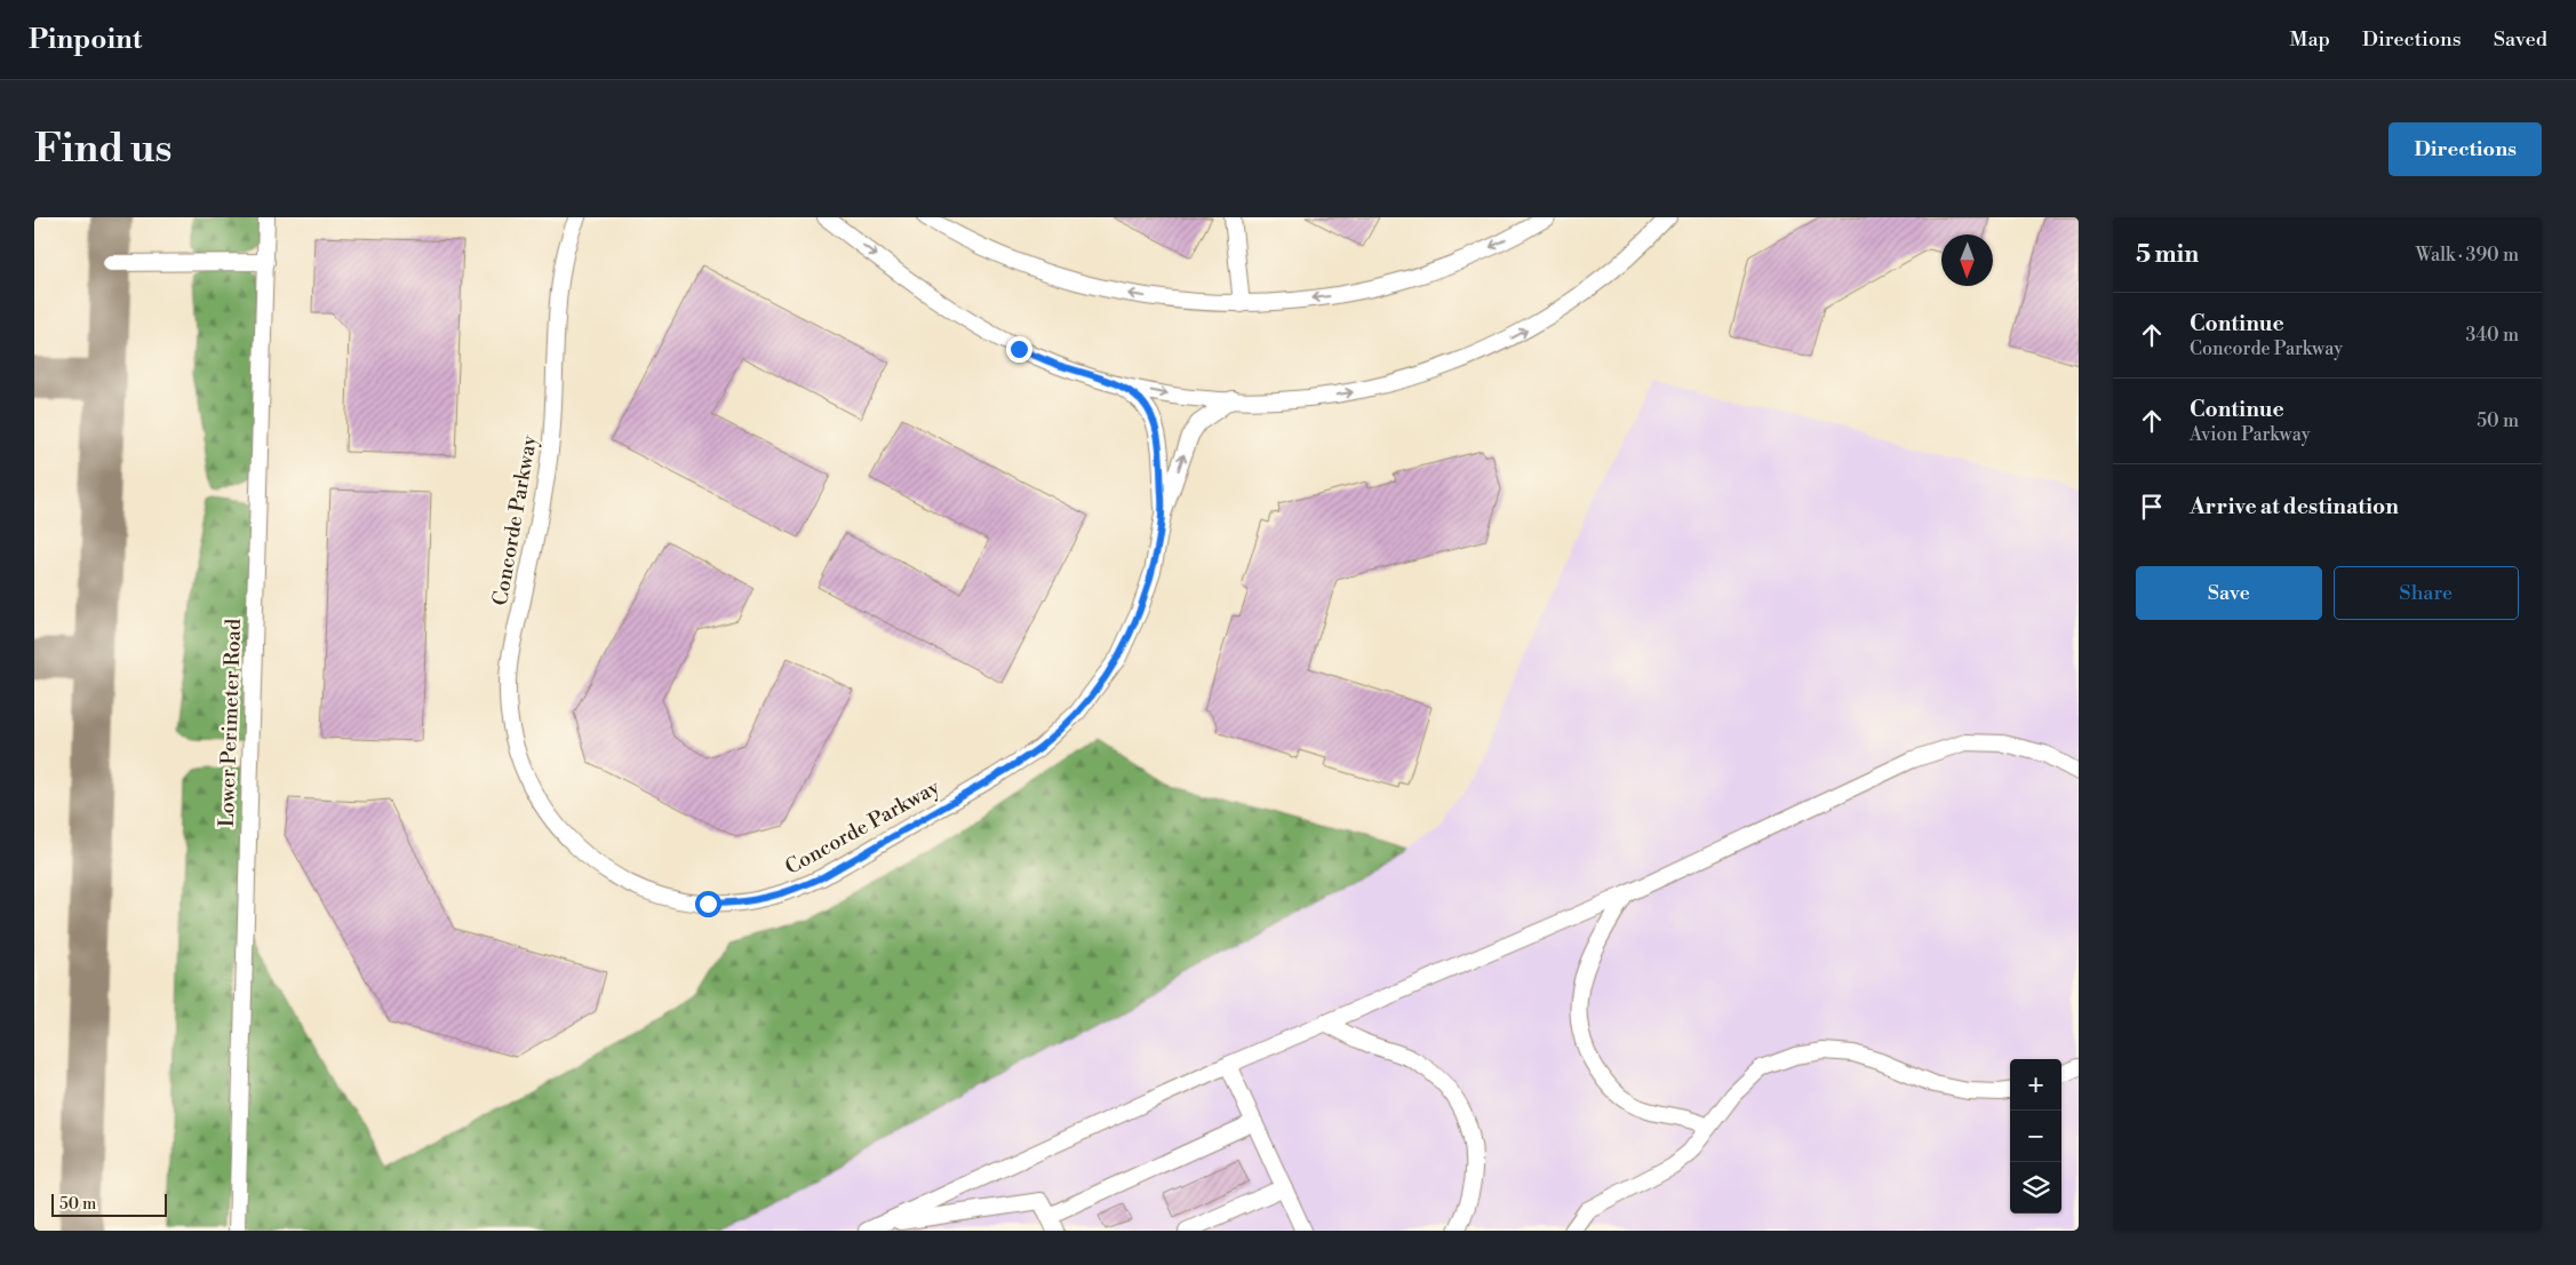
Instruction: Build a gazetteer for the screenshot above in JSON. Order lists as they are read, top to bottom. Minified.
{"streets":{"street":["Concorde Parkway","Lower Perimeter Road"]},"scale_bar":"50 m","north":"bottom","page":{"header":"Pinpoint","nav":["Map","Directions","Saved"],"buttons":["Directions",["Save","Share"]],"title":"Find us","heading":["5 min","Walk · 390 m"],"list":[["Continue","Concorde Parkway","340 m"],["Continue","Avion Parkway","50 m"],"Arrive at destination"],"map_buttons":["+","−"],"scale":"50 m"}}
